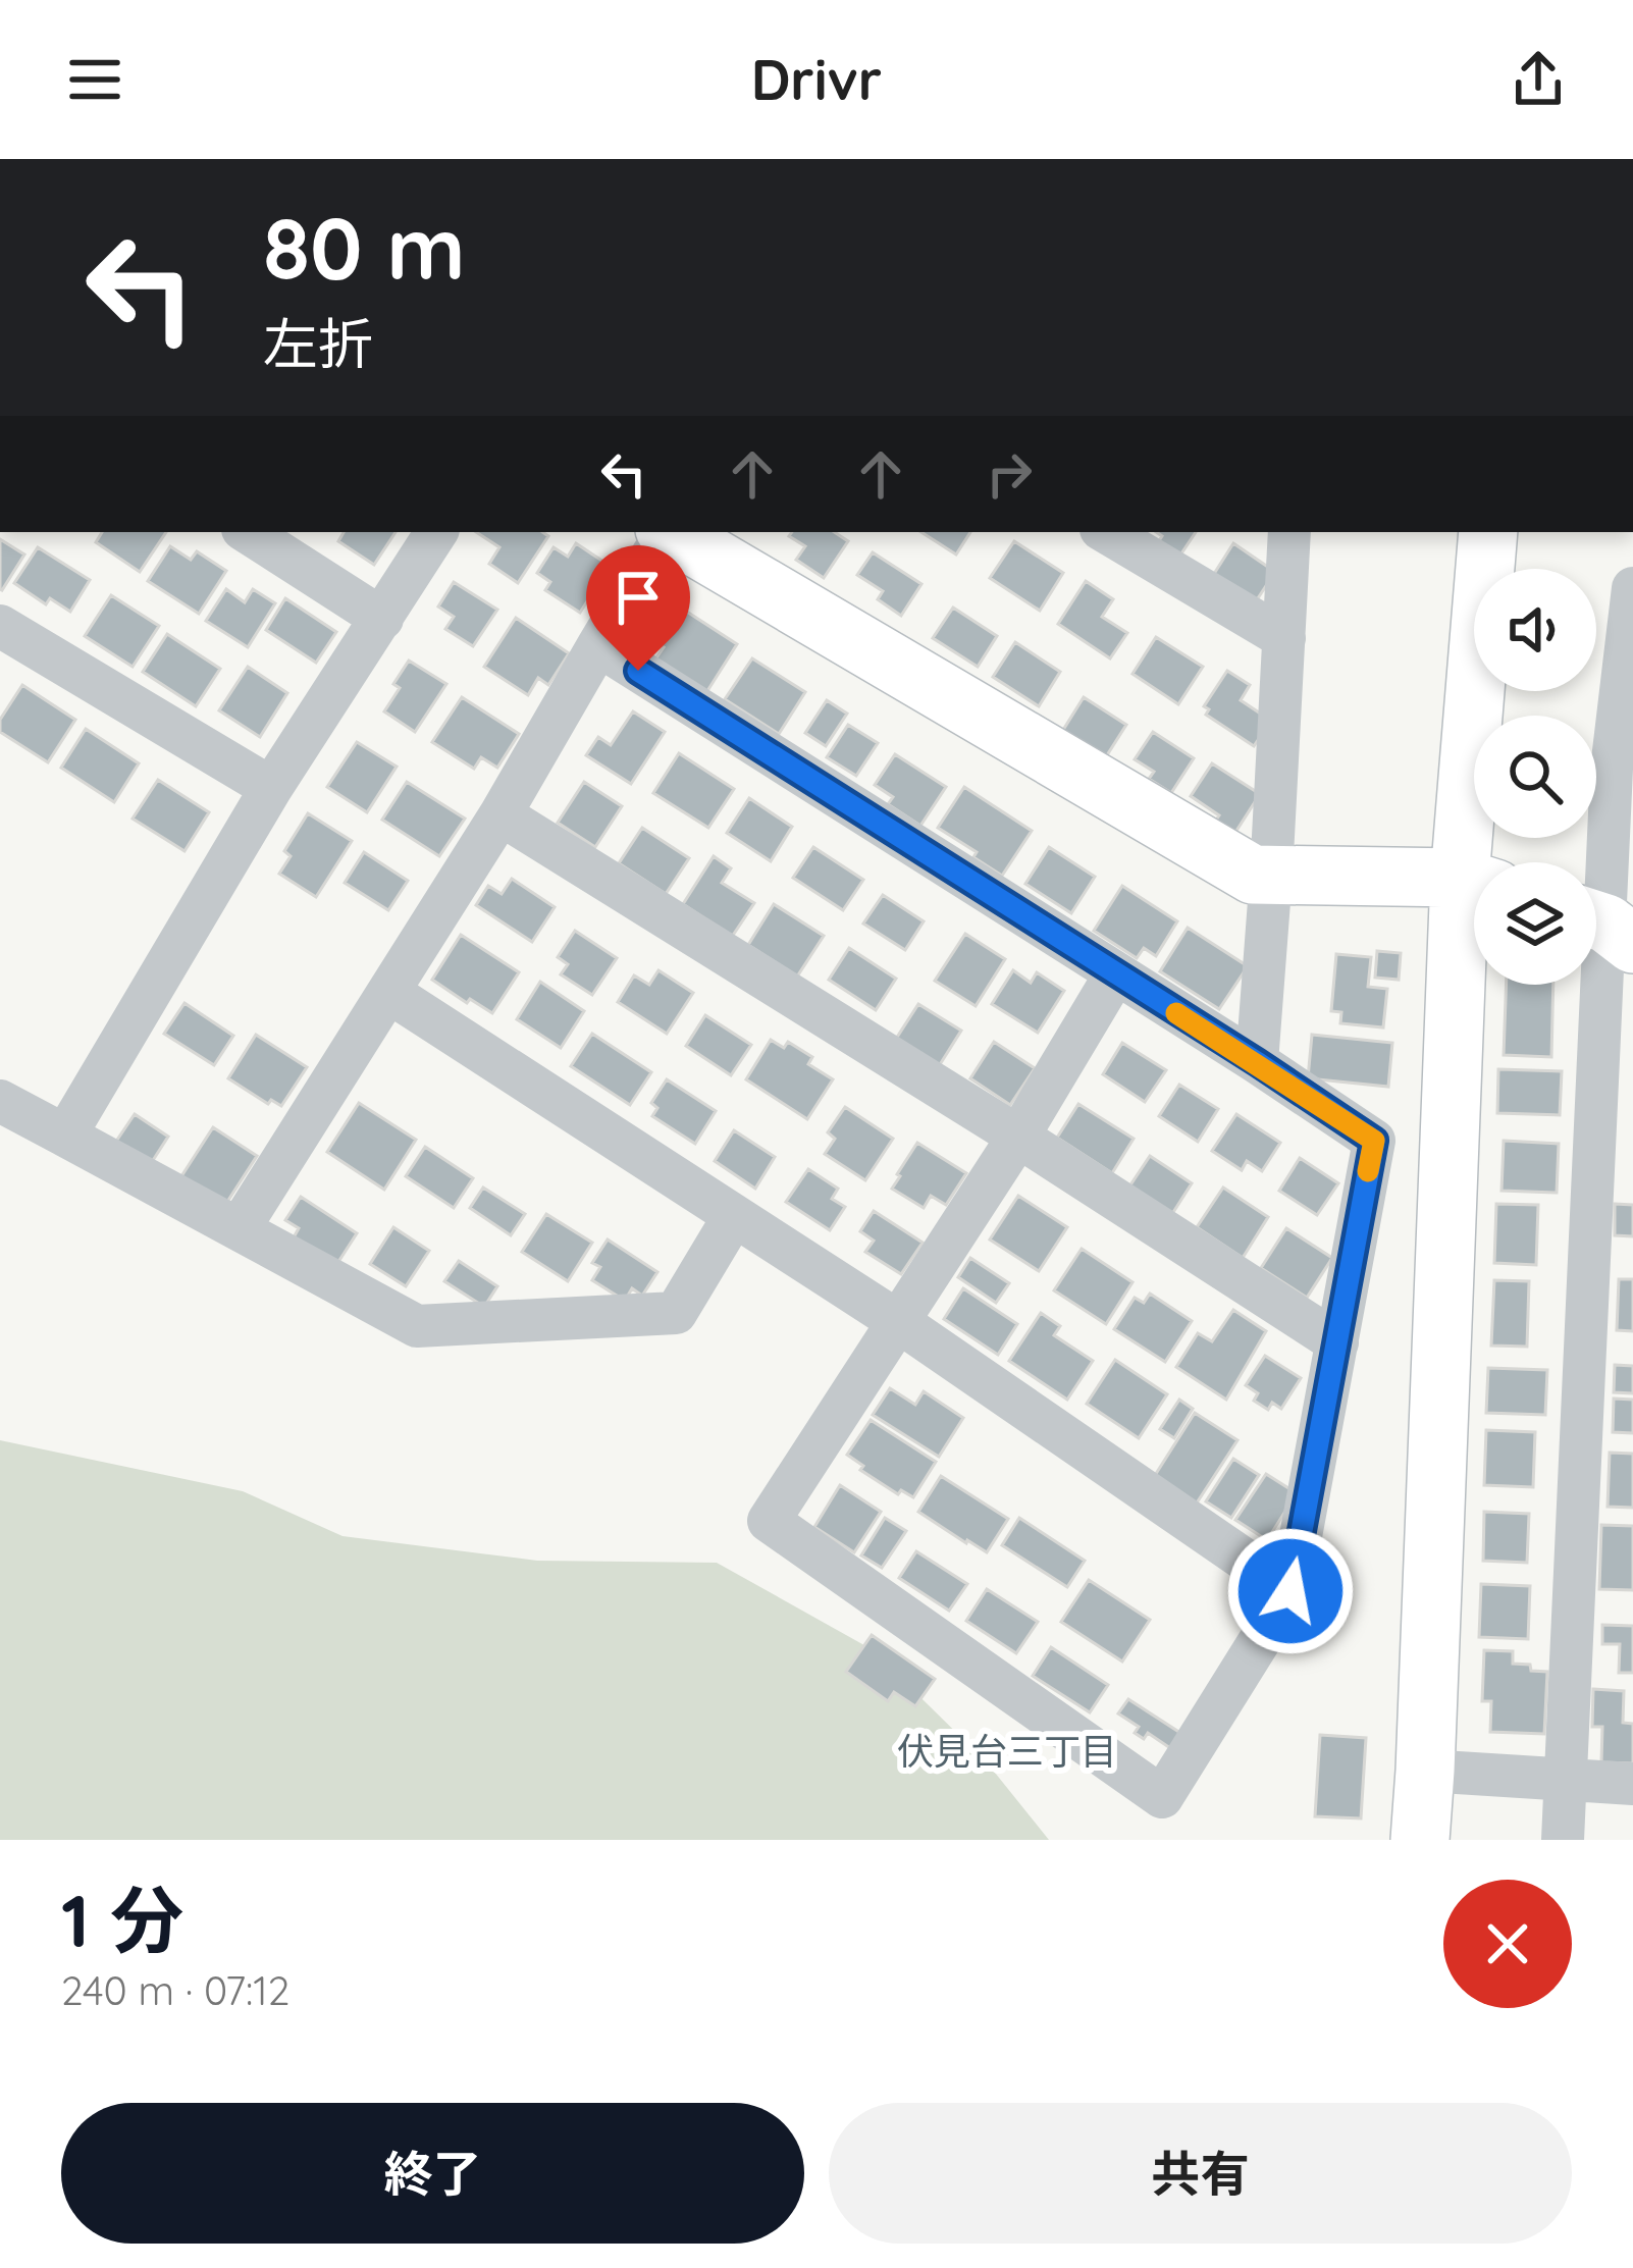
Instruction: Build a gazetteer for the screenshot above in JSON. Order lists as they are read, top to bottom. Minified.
{"districts":["伏見台三丁目"],"page":{"header":"Drivr","turn":["80 m","左折"],"heading":["1 分","240 m · 07:12"],"buttons":["終了","共有"]}}
